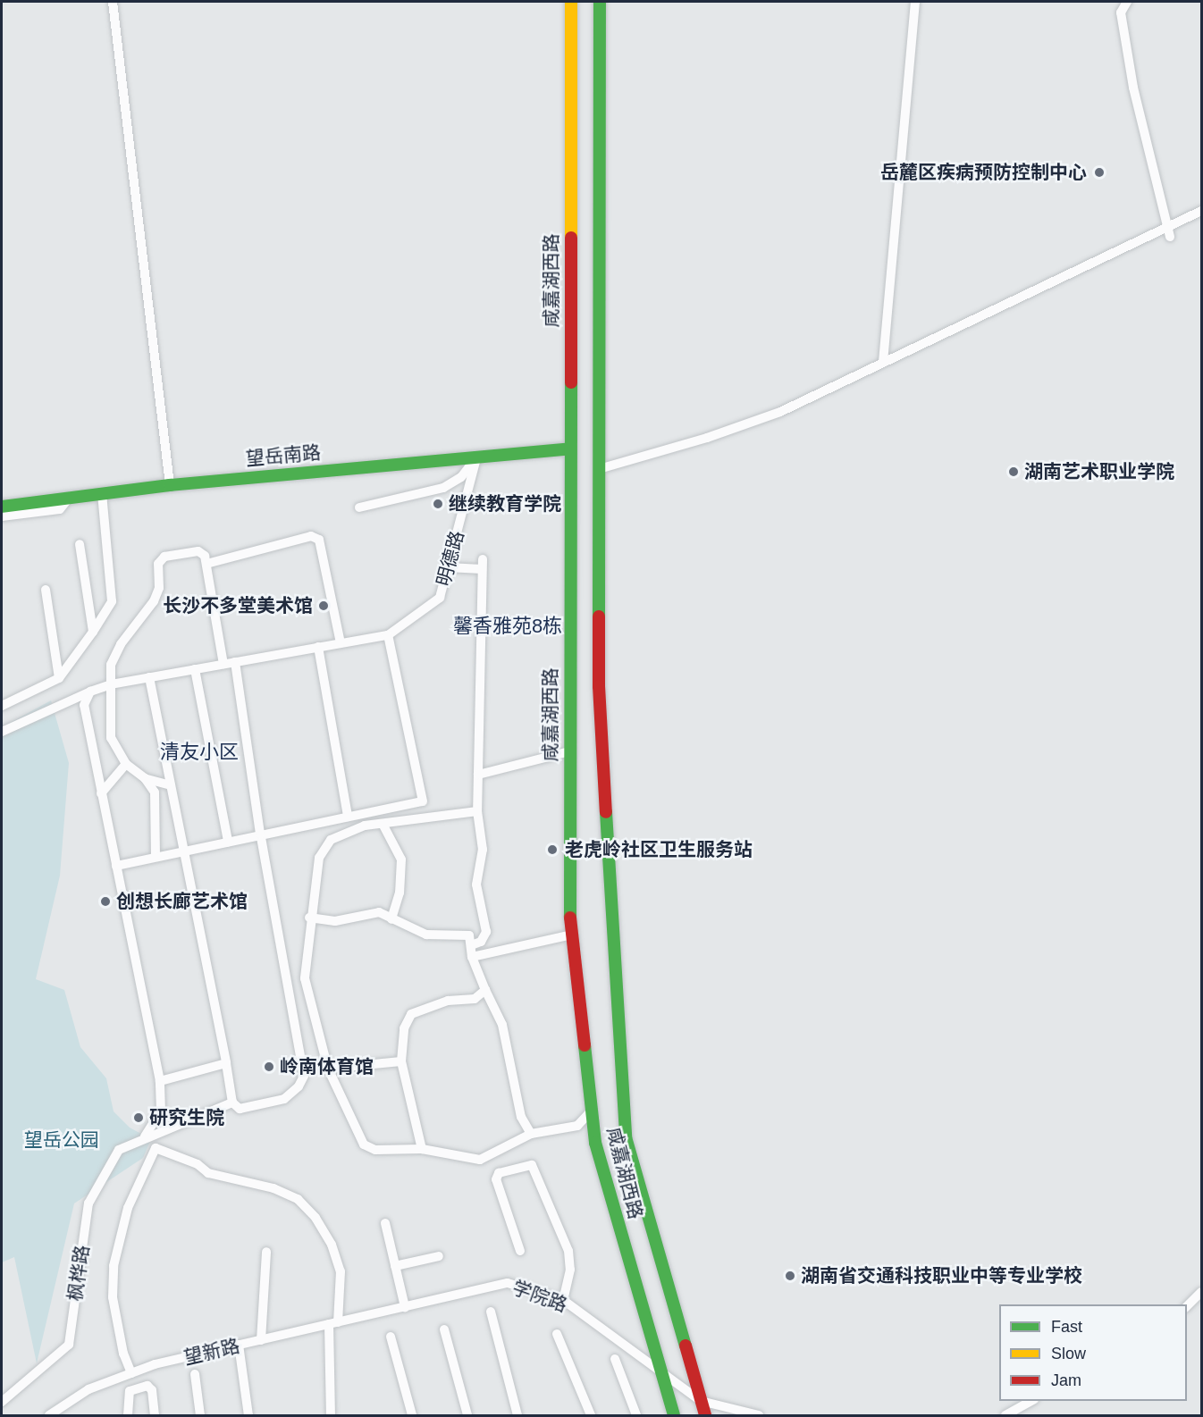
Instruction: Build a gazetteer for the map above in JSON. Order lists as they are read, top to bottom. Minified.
{"streets":{"main road":["咸嘉湖西路","望岳南路"],"street":["明德路","枫桦路","学院路","望新路"]},"crossings":[["咸嘉湖西路","望岳南路"],["咸嘉湖西路","学院路"],["望岳南路","明德路"],["学院路","望新路"]],"districts":["馨香雅苑8栋","清友小区"],"parks":["望岳公园"],"places":["岳麓区疾病预防控制中心","湖南艺术职业学院","继续教育学院","长沙不多堂美术馆","老虎岭社区卫生服务站","创想长廊艺术馆","岭南体育馆","研究生院","湖南省交通科技职业中等专业学校"],"legend":["Fast","Slow","Jam"]}
